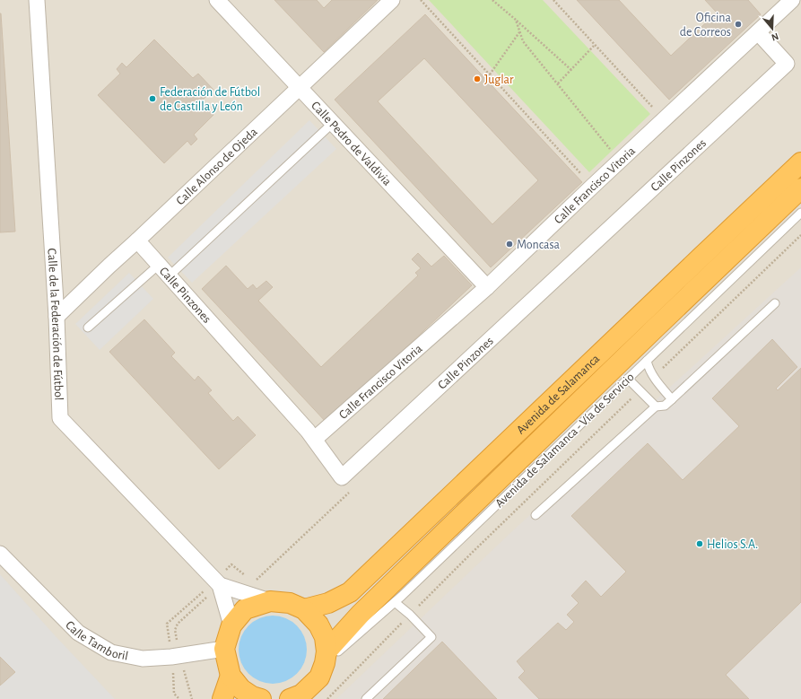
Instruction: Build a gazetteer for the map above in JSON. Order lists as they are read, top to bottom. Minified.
{"streets":{"highway":["Avenida de Salamanca"],"street":["Calle Pedro de Valdivia","Calle Pinzones","Calle Alonso de Ojeda","Calle Francisco Vitoria","Calle de la Federación de Fútbol","Calle Tamboril"],"lane":["Avenida de Salamanca - Vía de Servicio"]},"crossings":[["Calle Pedro de Valdivia","Calle Alonso de Ojeda"],["Calle Pedro de Valdivia","Calle Francisco Vitoria"],["Calle Pinzones","Calle Alonso de Ojeda"],["Calle Pinzones","Calle Francisco Vitoria"],["Calle Alonso de Ojeda","Calle de la Federación de Fútbol"],["Avenida de Salamanca","Avenida de Salamanca - Vía de Servicio"]],"places":["Oficina de Correos","Juglar","Federación de Fútbol de Castilla y León","Moncasa","Helios S.A."],"north":"bottom"}
